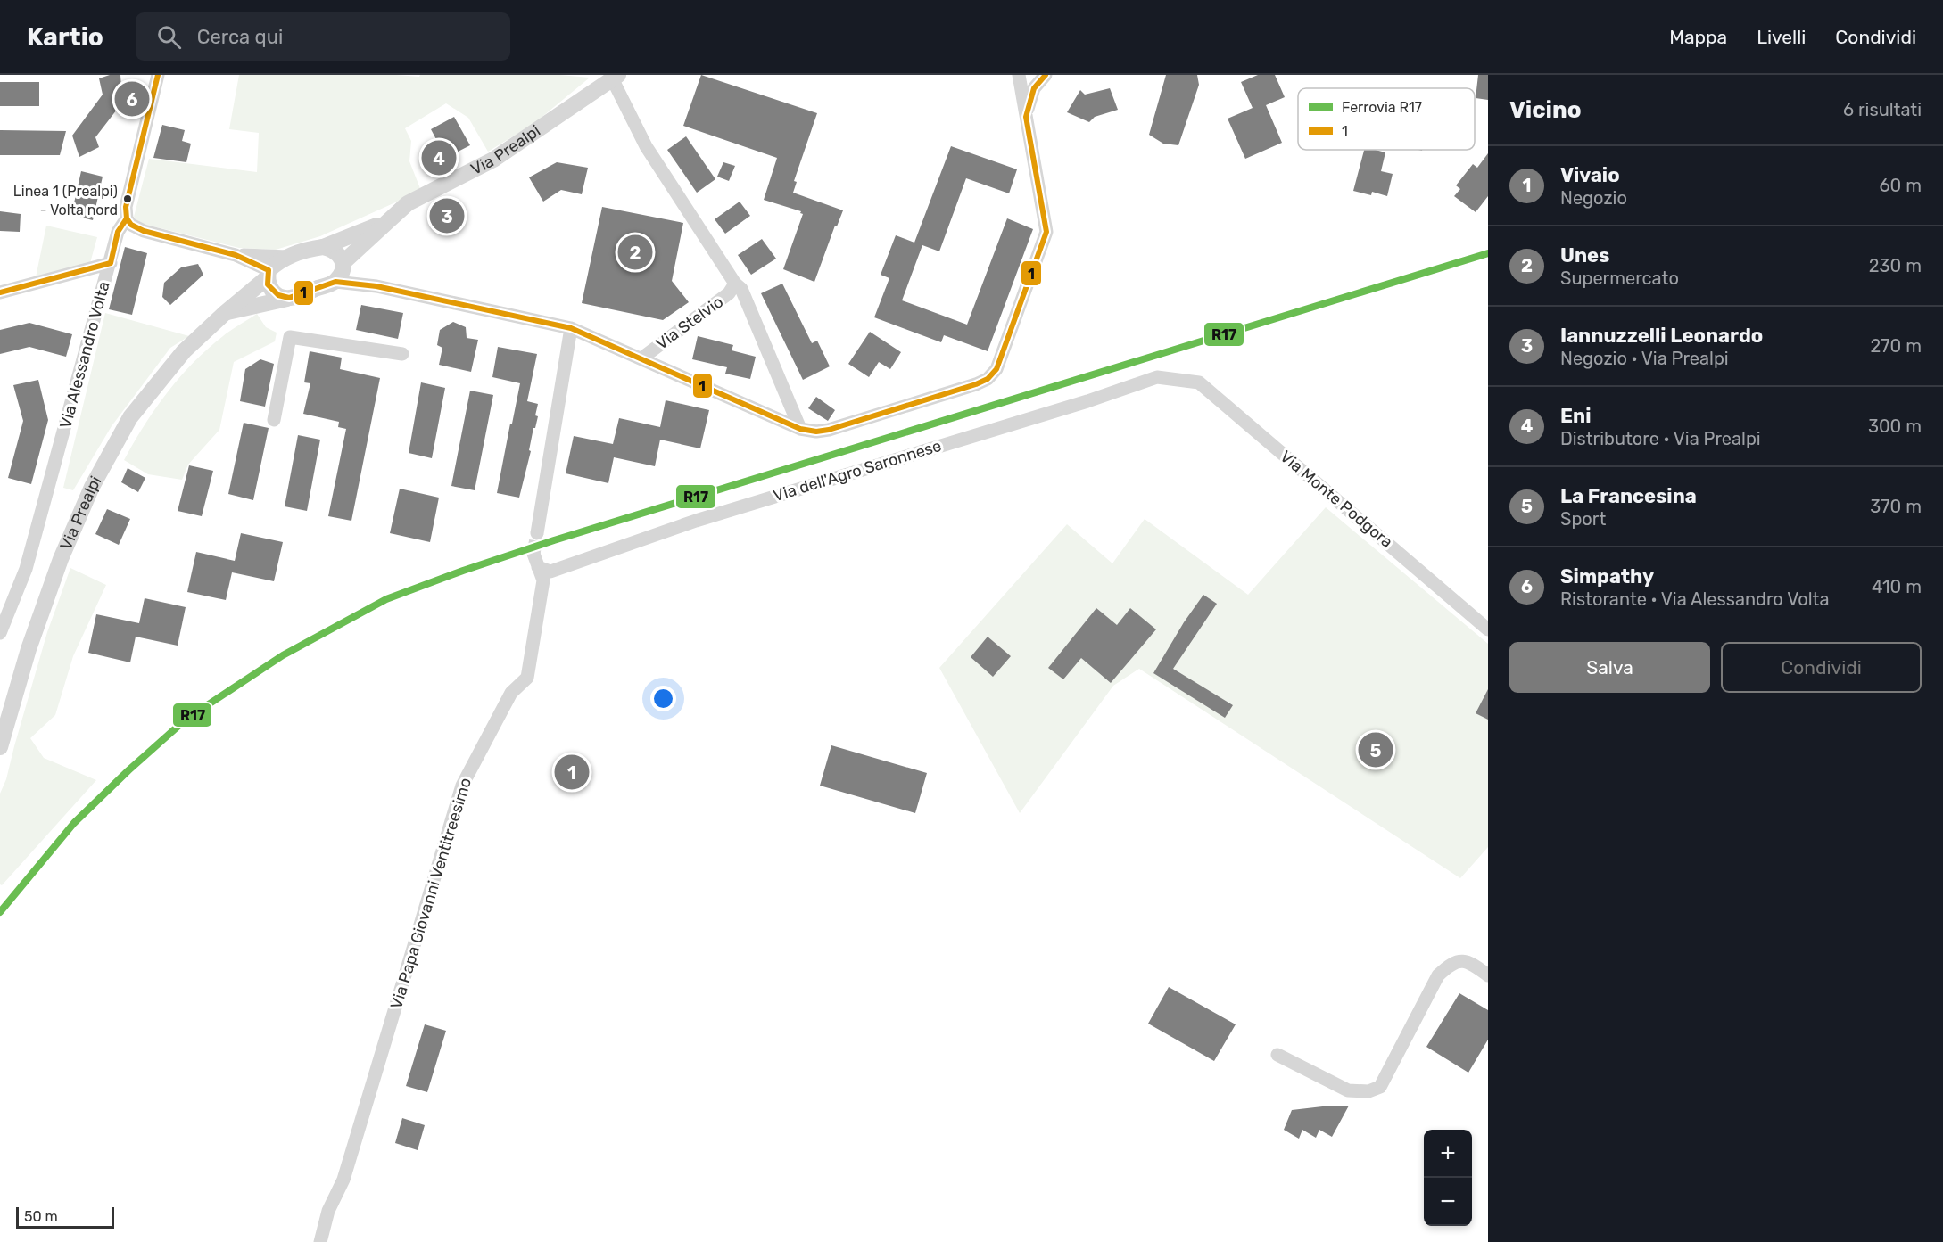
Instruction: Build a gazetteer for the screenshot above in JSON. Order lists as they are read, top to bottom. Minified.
{"streets":{"street":["Via Prealpi","Via Stelvio","Via Alessandro Volta","Via dell'Agro Saronnese","Via Monte Podgora","Via Papa Giovanni Ventitreesimo"]},"crossings":[["Via dell'Agro Saronnese","Via Monte Podgora"],["Via dell'Agro Saronnese","Via Papa Giovanni Ventitreesimo"]],"places":["Linea 1 (Prealpi) - Volta nord"],"lines":["transit line 1","rail line R17"],"legend":["Ferrovia R17","1"],"scale_bar":"50 m","page":{"header":"Kartio","search":"Cerca qui","nav":["Mappa","Livelli","Condividi"],"heading":["Vicino","6 risultati"],"pins":["6","4","3","2","5","1"],"list":[{"mark":"1","name":"Vivaio","note":"Negozio","value":"60 m"},{"mark":"2","name":"Unes","note":"Supermercato","value":"230 m"},{"mark":"3","name":"Iannuzzelli Leonardo","note":"Negozio · Via Prealpi","value":"270 m"},{"mark":"4","name":"Eni","note":"Distributore · Via Prealpi","value":"300 m"},{"mark":"5","name":"La Francesina","note":"Sport","value":"370 m"},{"mark":"6","name":"Simpathy","note":"Ristorante · Via Alessandro Volta","value":"410 m"}],"buttons":["Salva","Condividi"],"map_buttons":["+","−"],"scale":"50 m"}}
